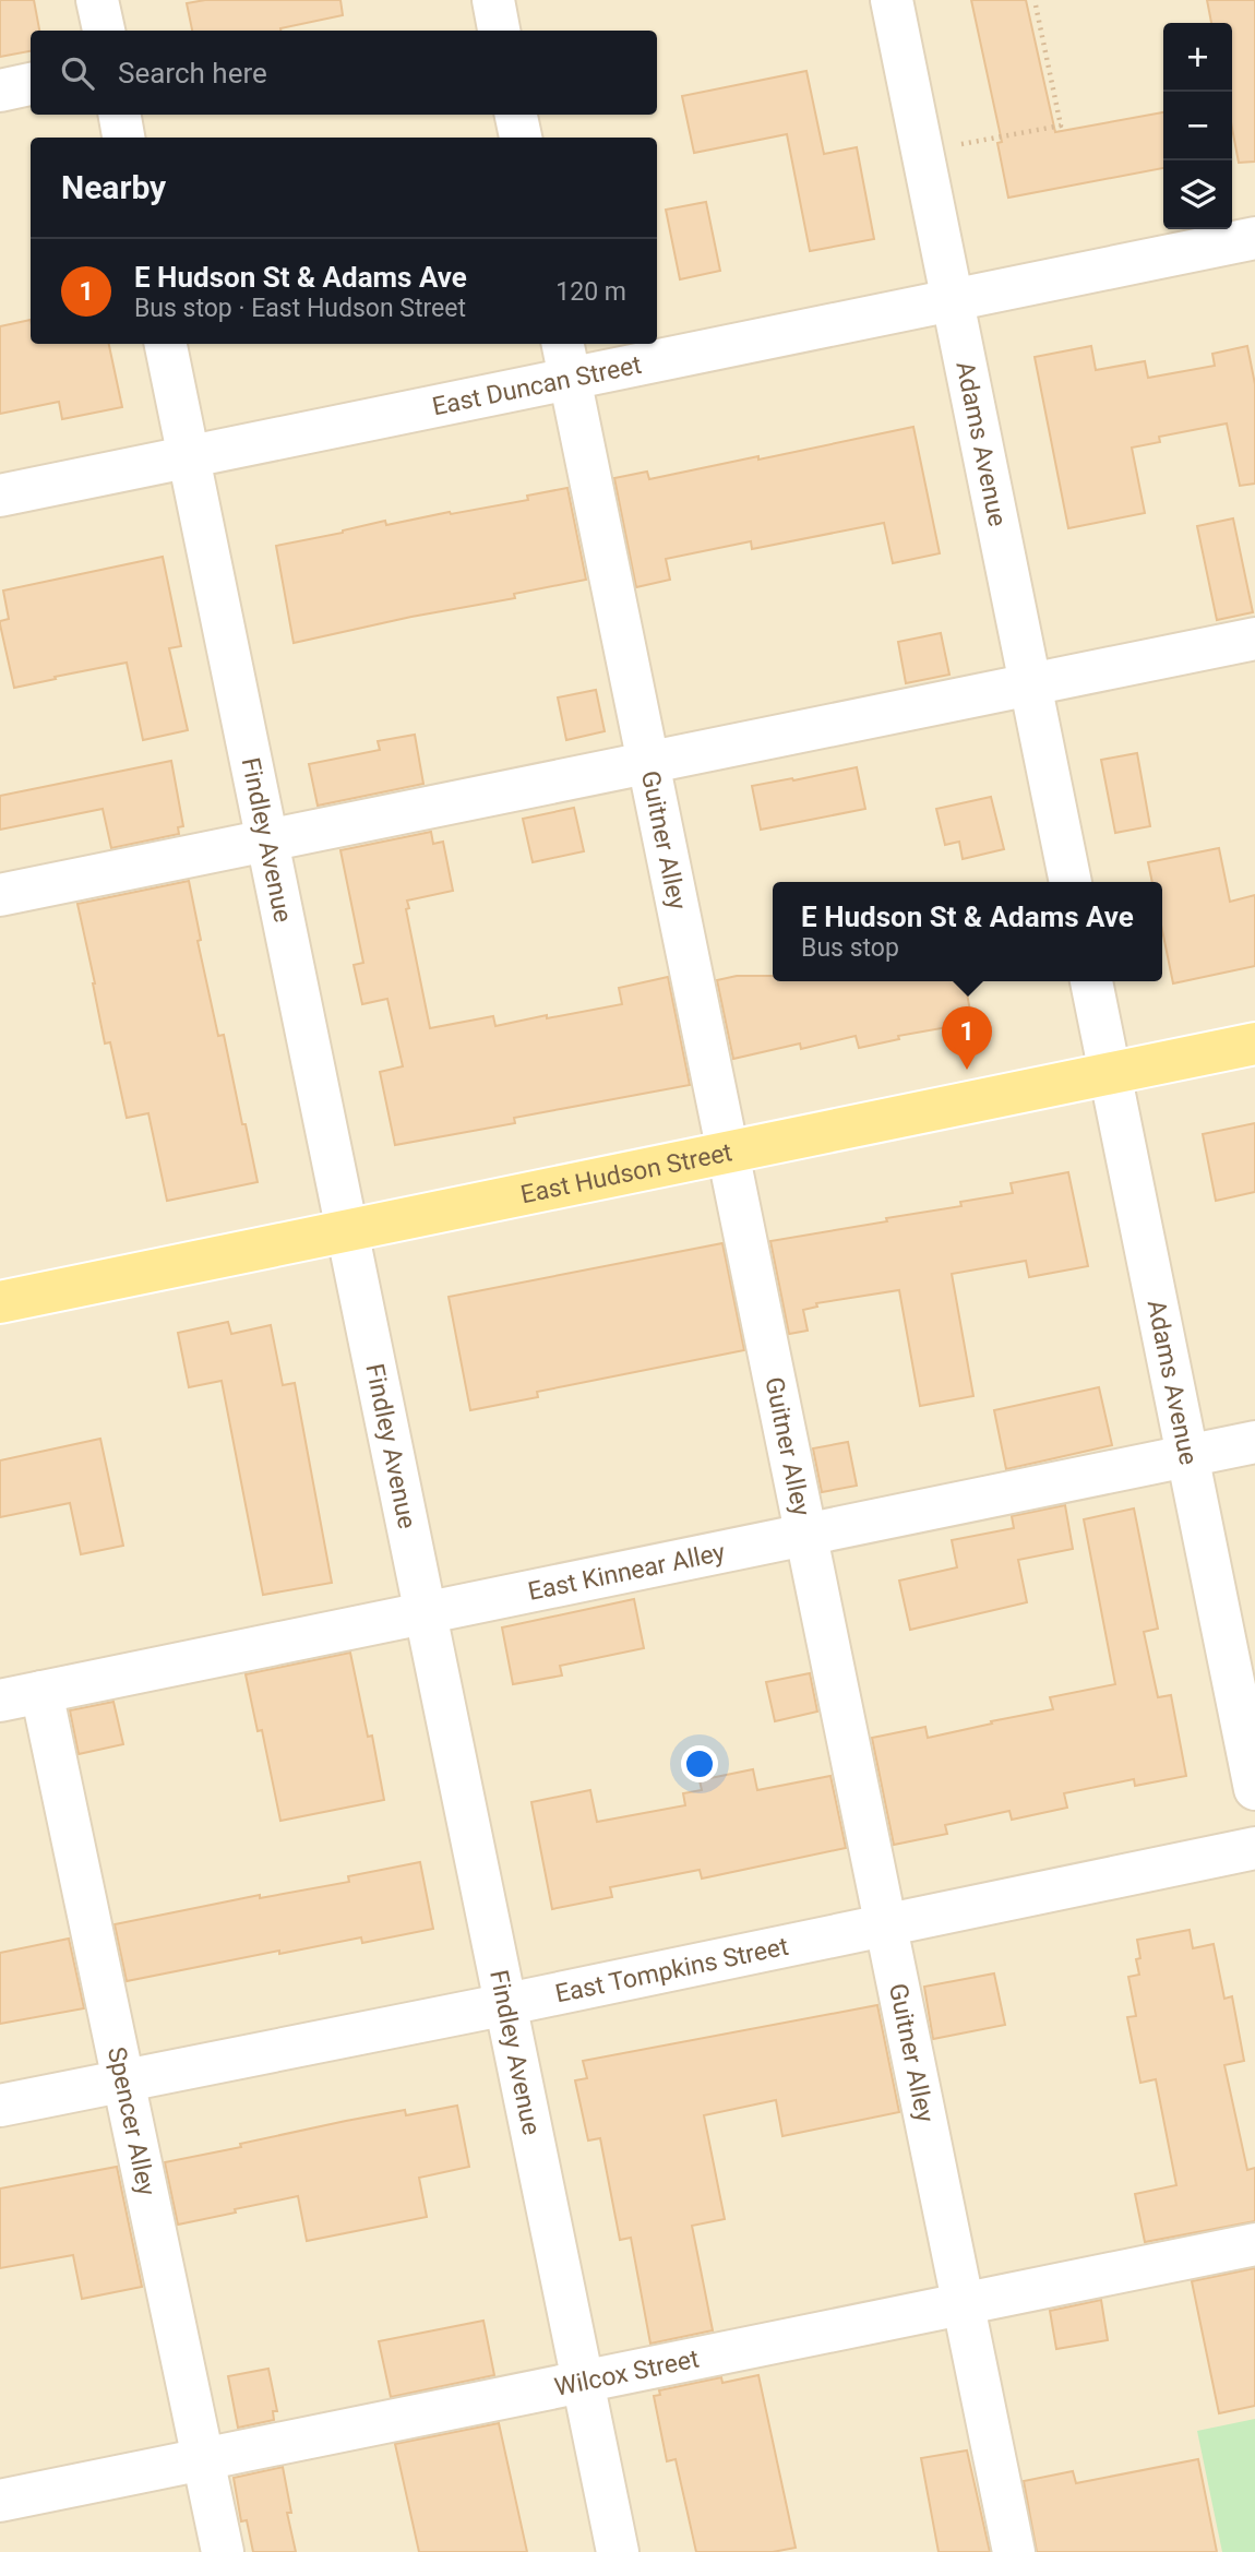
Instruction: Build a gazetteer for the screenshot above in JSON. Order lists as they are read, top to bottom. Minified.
{"streets":{"main road":["East Hudson Street"],"street":["East Duncan Street","Adams Avenue","Findley Avenue","Guitner Alley","East Kinnear Alley","East Tompkins Street","Spencer Alley","Wilcox Street"]},"crossings":[["East Duncan Street","Adams Avenue"],["East Duncan Street","Findley Avenue"],["East Duncan Street","Guitner Alley"],["Adams Avenue","East Hudson Street"],["Adams Avenue","East Kinnear Alley"],["Findley Avenue","East Hudson Street"],["Findley Avenue","East Kinnear Alley"],["Findley Avenue","East Tompkins Street"],["Findley Avenue","Wilcox Street"],["Guitner Alley","East Hudson Street"],["Guitner Alley","East Kinnear Alley"],["Guitner Alley","East Tompkins Street"],["Guitner Alley","Wilcox Street"],["East Kinnear Alley","Spencer Alley"],["East Tompkins Street","Spencer Alley"],["Spencer Alley","Wilcox Street"]],"page":{"map_buttons":["+","−"],"search":"Search here","heading":"Nearby","list":[{"mark":"1","name":"E Hudson St & Adams Ave","note":"Bus stop · East Hudson Street","value":"120 m"}],"popup":["E Hudson St & Adams Ave","Bus stop"],"pins":"1"}}
